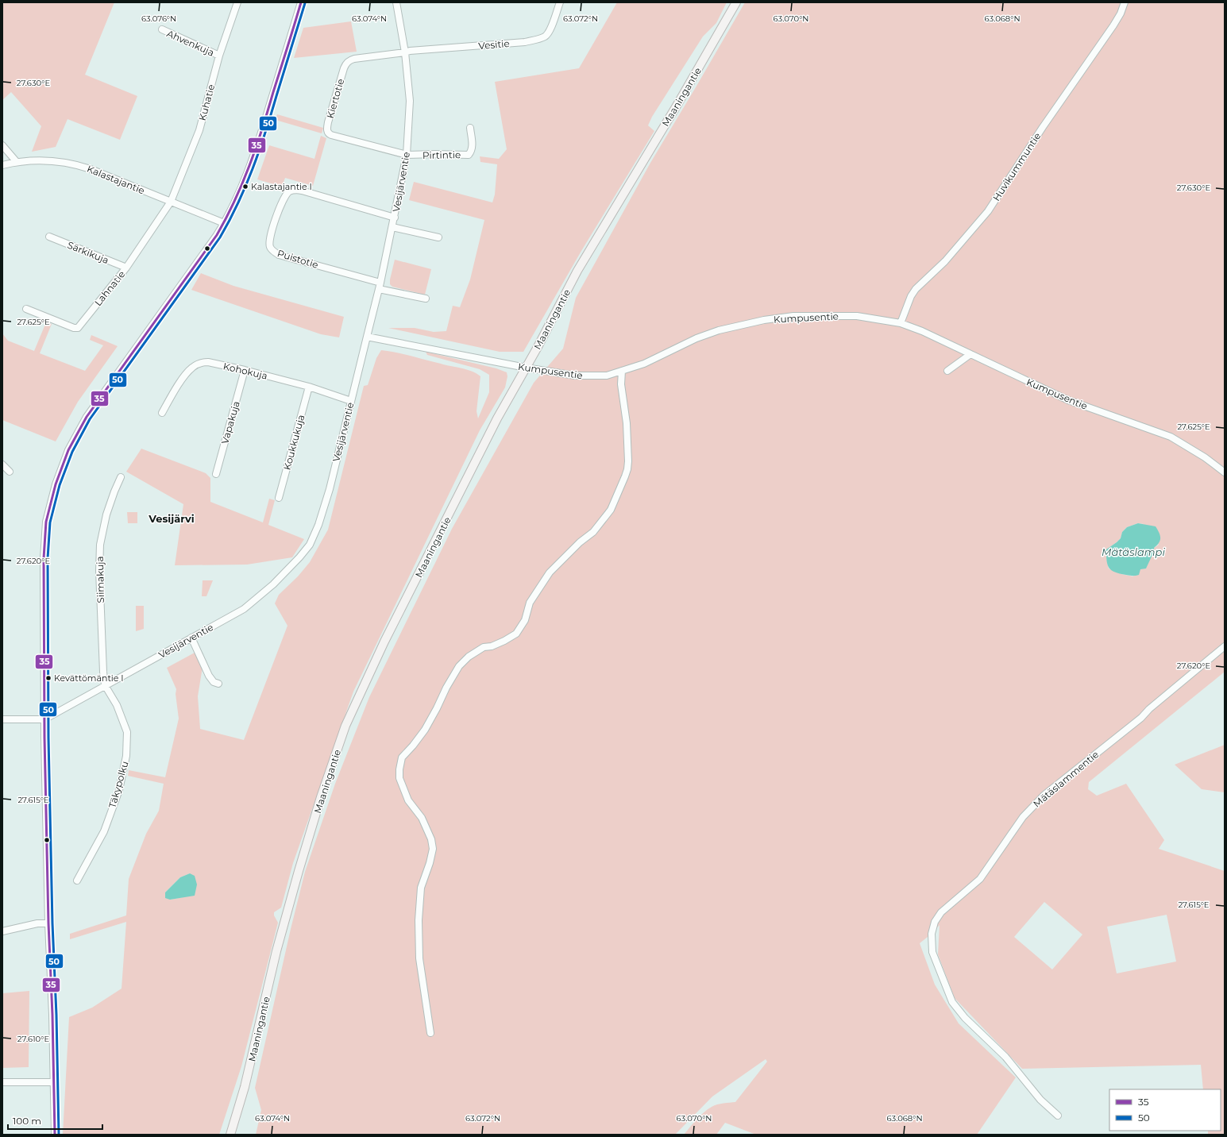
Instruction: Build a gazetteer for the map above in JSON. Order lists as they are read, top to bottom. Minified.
{"streets":{"main road":["Maaningantie"],"street":["Ahvenkuja","Vesitie","Kiertotie","Kuhatie","Pirtintie","Huvikummuntie","Kalastajantie","Vesijärventie","Särkikuja","Puistotie","Lahnatie","Kumpusentie","Kohokuja","Vapakuja","Koukkukuja","Siimakuja","Mätäslammentie","Täkypolku"]},"crossings":[["Ahvenkuja","Kuhatie"],["Vesitie","Kiertotie"],["Vesitie","Vesijärventie"],["Maaningantie","Kumpusentie"],["Kiertotie","Pirtintie"],["Kiertotie","Vesijärventie"],["Kuhatie","Kalastajantie"],["Kuhatie","Lahnatie"],["Pirtintie","Vesijärventie"],["Huvikummuntie","Kumpusentie"],["Kalastajantie","Lahnatie"],["Vesijärventie","Puistotie"],["Vesijärventie","Kumpusentie"],["Vesijärventie","Kohokuja"],["Vesijärventie","Siimakuja"],["Vesijärventie","Täkypolku"],["Särkikuja","Lahnatie"],["Kohokuja","Vapakuja"],["Kohokuja","Koukkukuja"],["Siimakuja","Täkypolku"]],"districts":["Vesijärvi"],"water":["Mätäslampi"],"places":["Kalastajantie I","Kevättömäntie I"],"lines":["transit line 35","transit line 50"],"legend":["35","50"],"scale_bar":"100 m","coordinates":["63.076°N","63.074°N","63.072°N","63.070°N","63.068°N","27.630°E","27.625°E","27.620°E","27.615°E","27.610°E"]}
